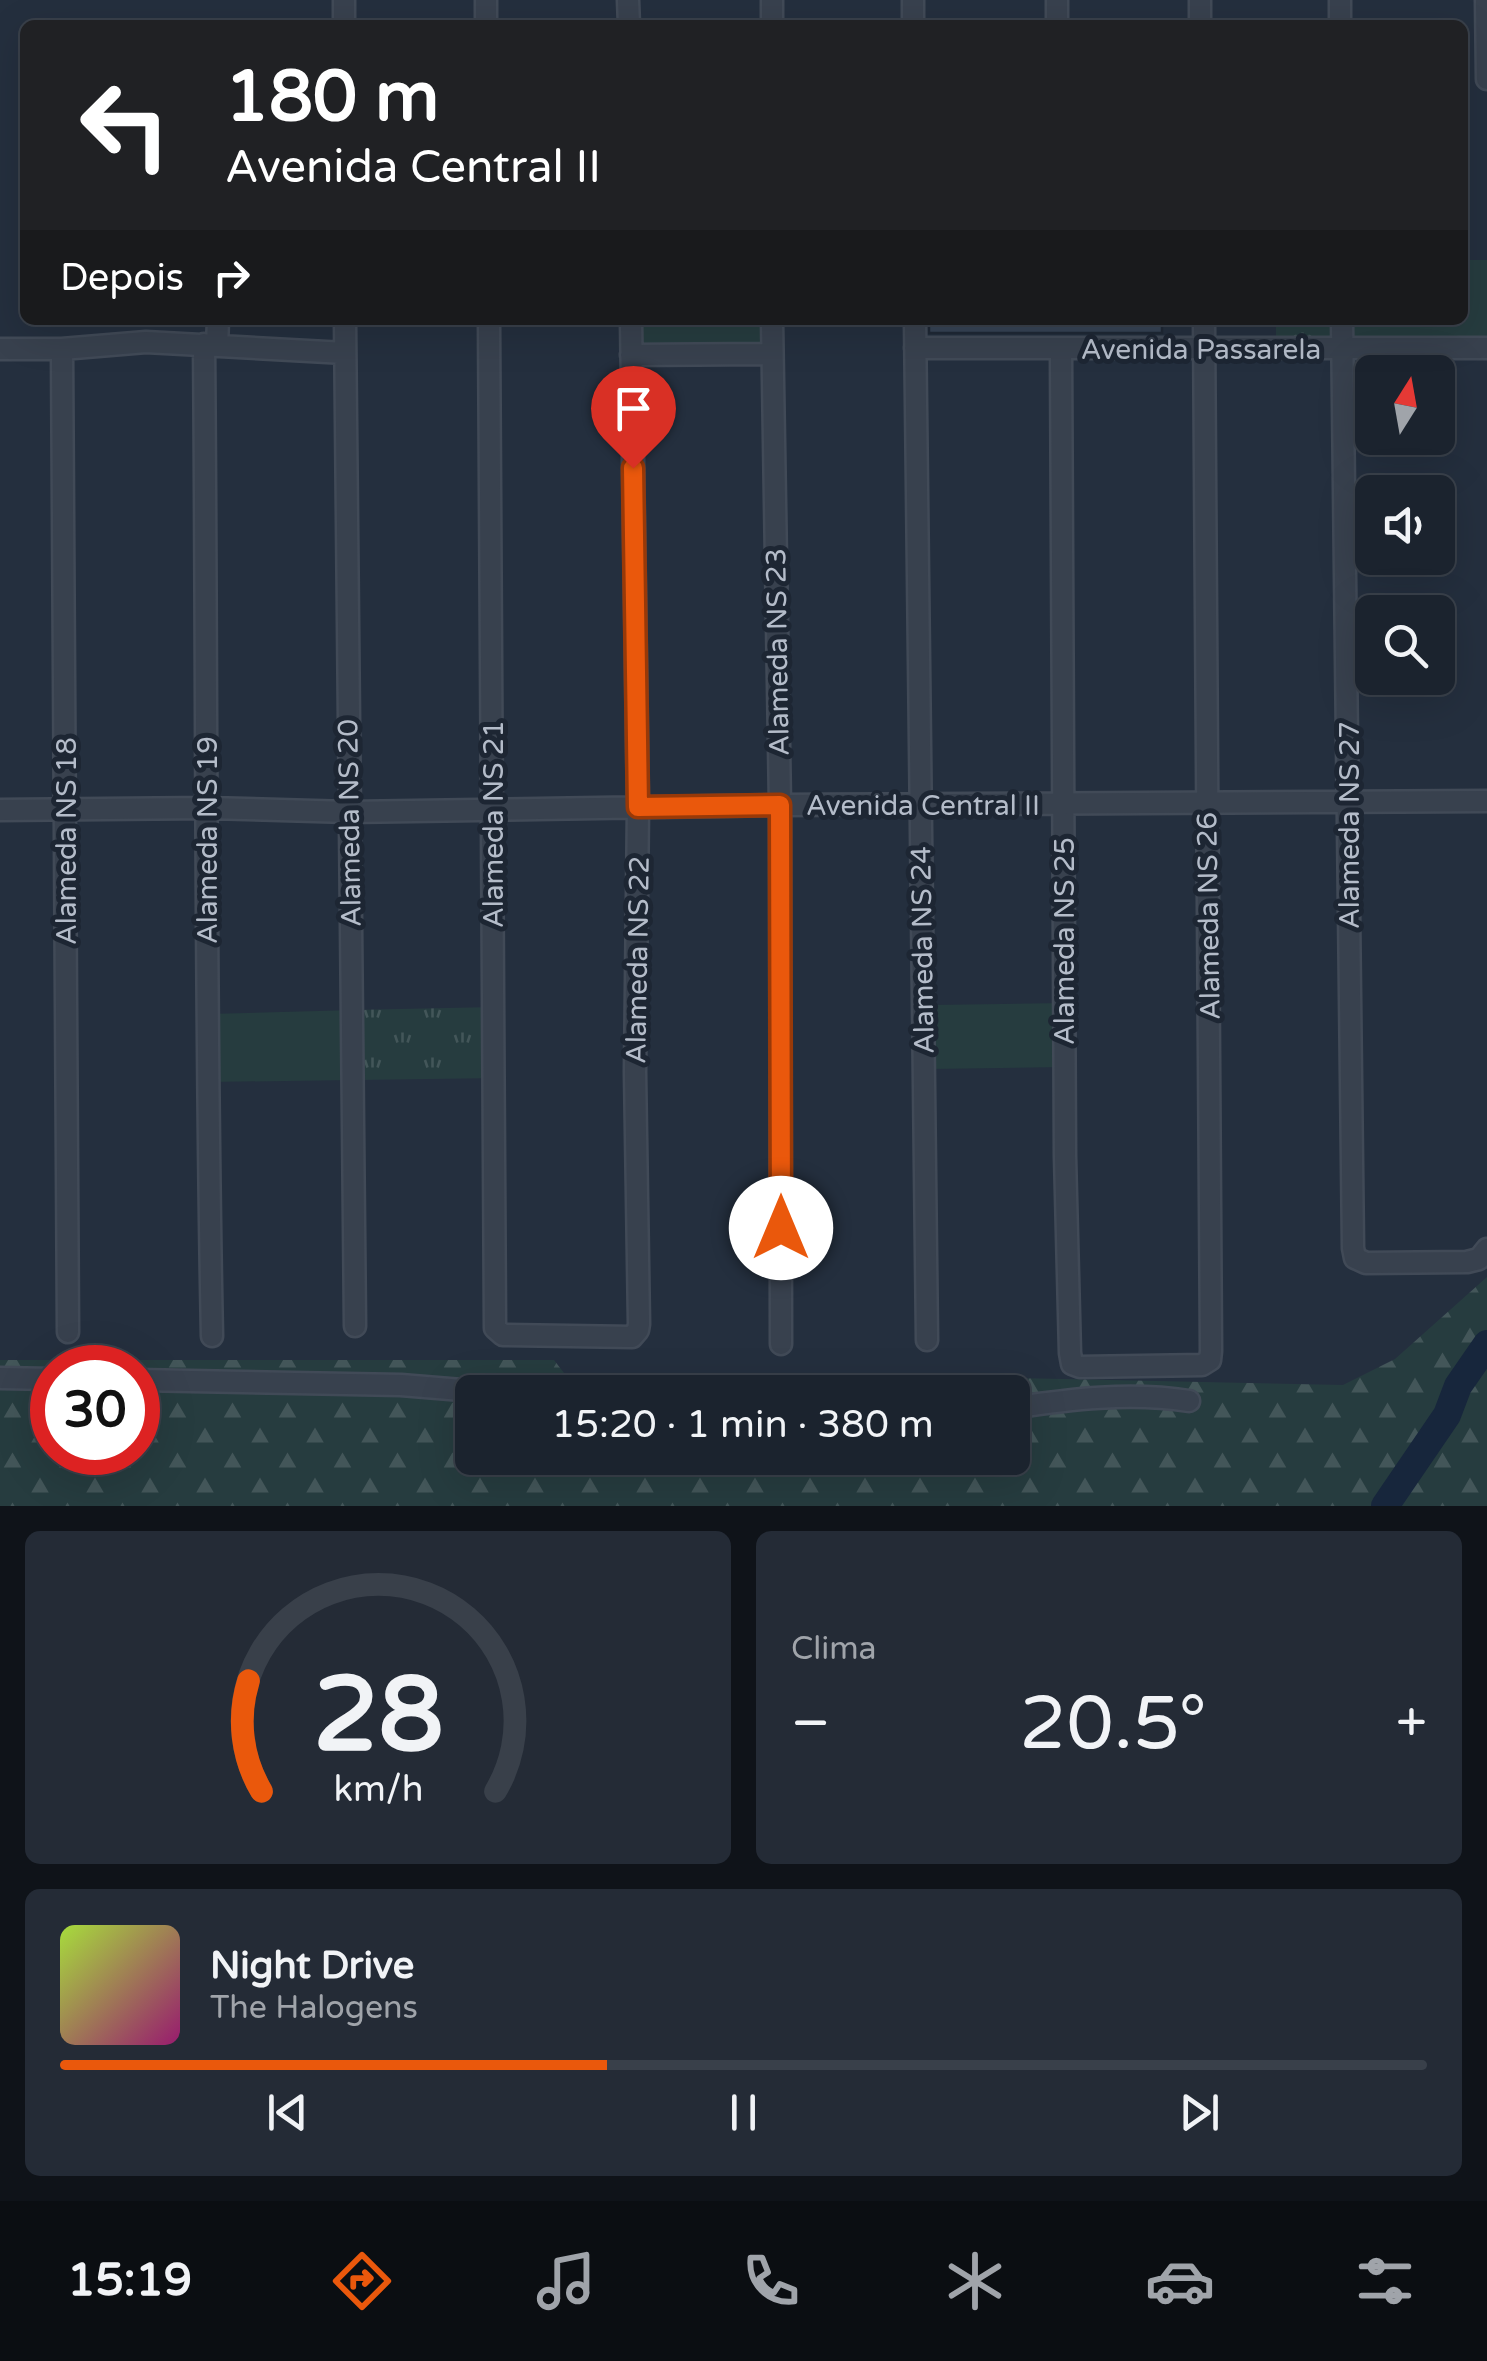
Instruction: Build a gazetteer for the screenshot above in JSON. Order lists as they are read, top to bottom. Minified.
{"streets":{"street":["Avenida Passarela","Alameda NS 23","Avenida Central II","Alameda NS 20","Alameda NS 21","Alameda NS 27","Alameda NS 19","Alameda NS 18","Alameda NS 26","Alameda NS 25","Alameda NS 24","Alameda NS 22"]},"crossings":[["Avenida Passarela","Alameda NS 27"],["Avenida Passarela","Alameda NS 26"],["Avenida Passarela","Alameda NS 25"],["Avenida Passarela","Alameda NS 24"],["Alameda NS 23","Avenida Central II"],["Avenida Central II","Alameda NS 20"],["Avenida Central II","Alameda NS 21"],["Avenida Central II","Alameda NS 27"],["Avenida Central II","Alameda NS 19"],["Avenida Central II","Alameda NS 18"],["Avenida Central II","Alameda NS 26"],["Avenida Central II","Alameda NS 25"],["Avenida Central II","Alameda NS 24"],["Avenida Central II","Alameda NS 22"],["Alameda NS 21","Alameda NS 22"],["Alameda NS 26","Alameda NS 25"]],"north":"top","page":{"turn":["180 m","Avenida Central II"],"then":"Depois","limit":"30","trip":"15:20 · 1 min · 380 m","tile":"Clima","heat":["−","20.5°","+"],"song":["Night Drive","The Halogens"],"tabs":"15:19","gauge":["28","km/h"]}}
